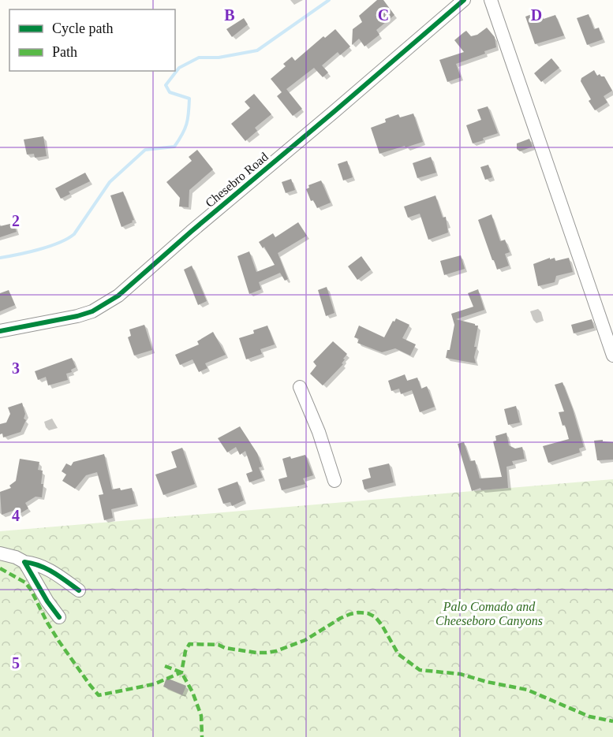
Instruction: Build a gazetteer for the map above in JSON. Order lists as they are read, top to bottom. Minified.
{"streets":{"street":["Chesebro Road"]},"parks":["Palo Comado and Cheeseboro Canyons"],"legend":["Cycle path","Path"],"grid":{"columns":["B","C","D"],"rows":["2","3","4","5"]}}
